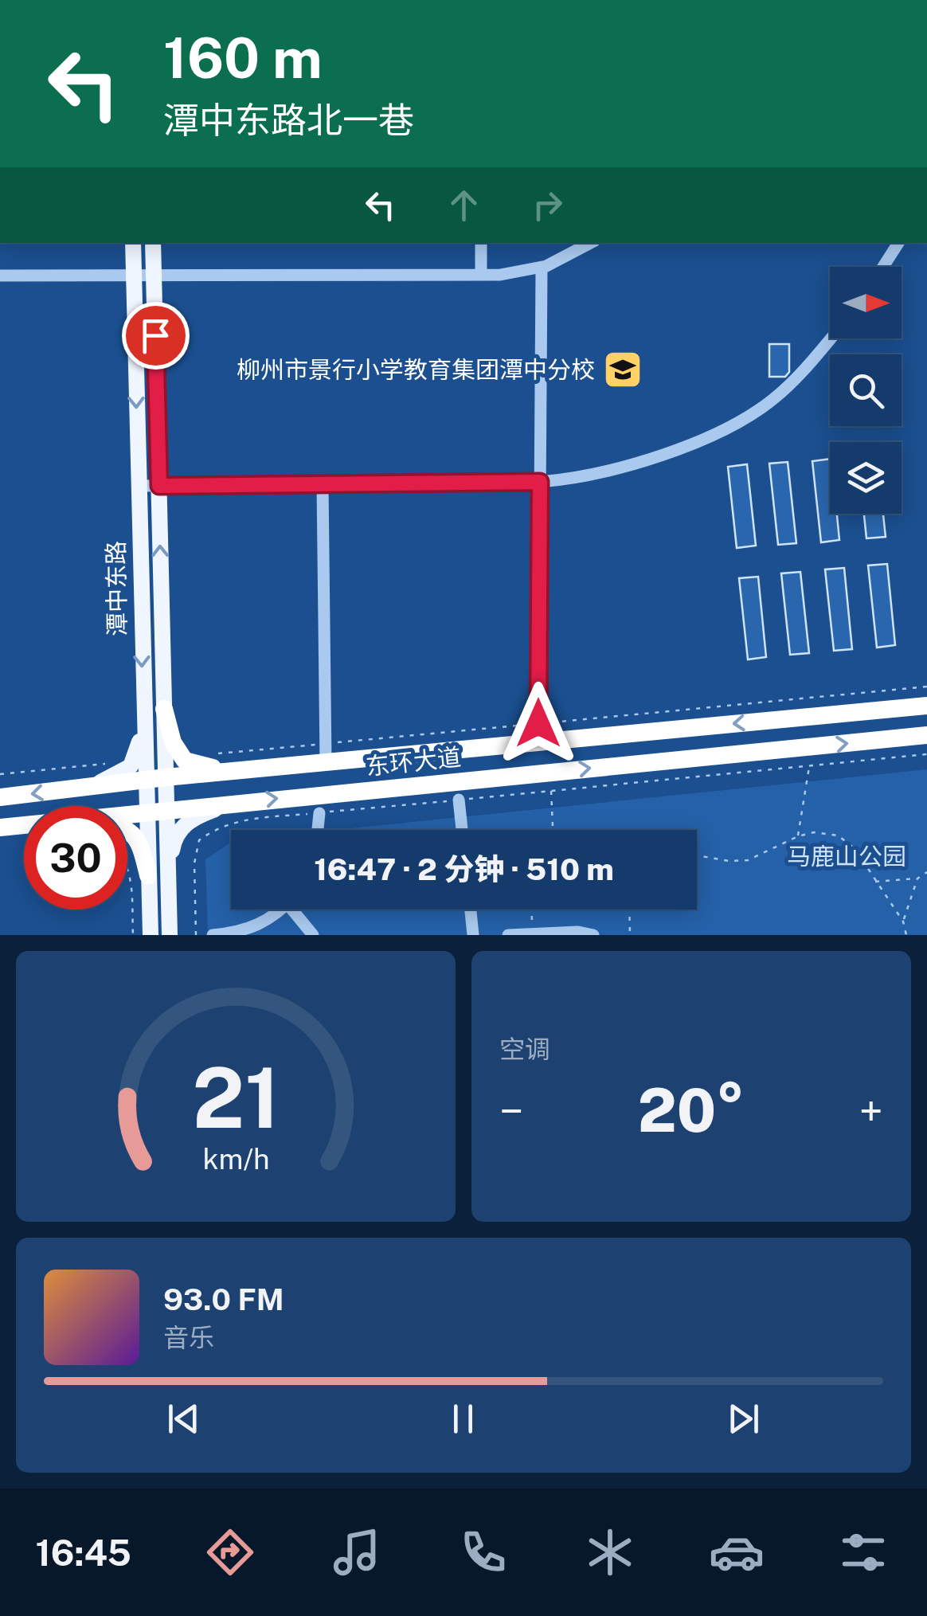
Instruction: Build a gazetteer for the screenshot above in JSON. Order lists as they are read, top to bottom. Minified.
{"streets":{"highway":["东环大道"],"main road":["潭中东路"]},"crossings":[["潭中东路","东环大道"]],"parks":["马鹿山公园"],"places":{"school or university":["柳州市景行小学教育集团潭中分校"]},"north":"right","page":{"turn":["160 m","潭中东路北一巷"],"limit":"30","trip":"16:47 · 2 分钟 · 510 m","tile":"空调","heat":["−","20°","+"],"song":["93.0 FM","音乐"],"tabs":"16:45","gauge":["21","km/h"]}}
